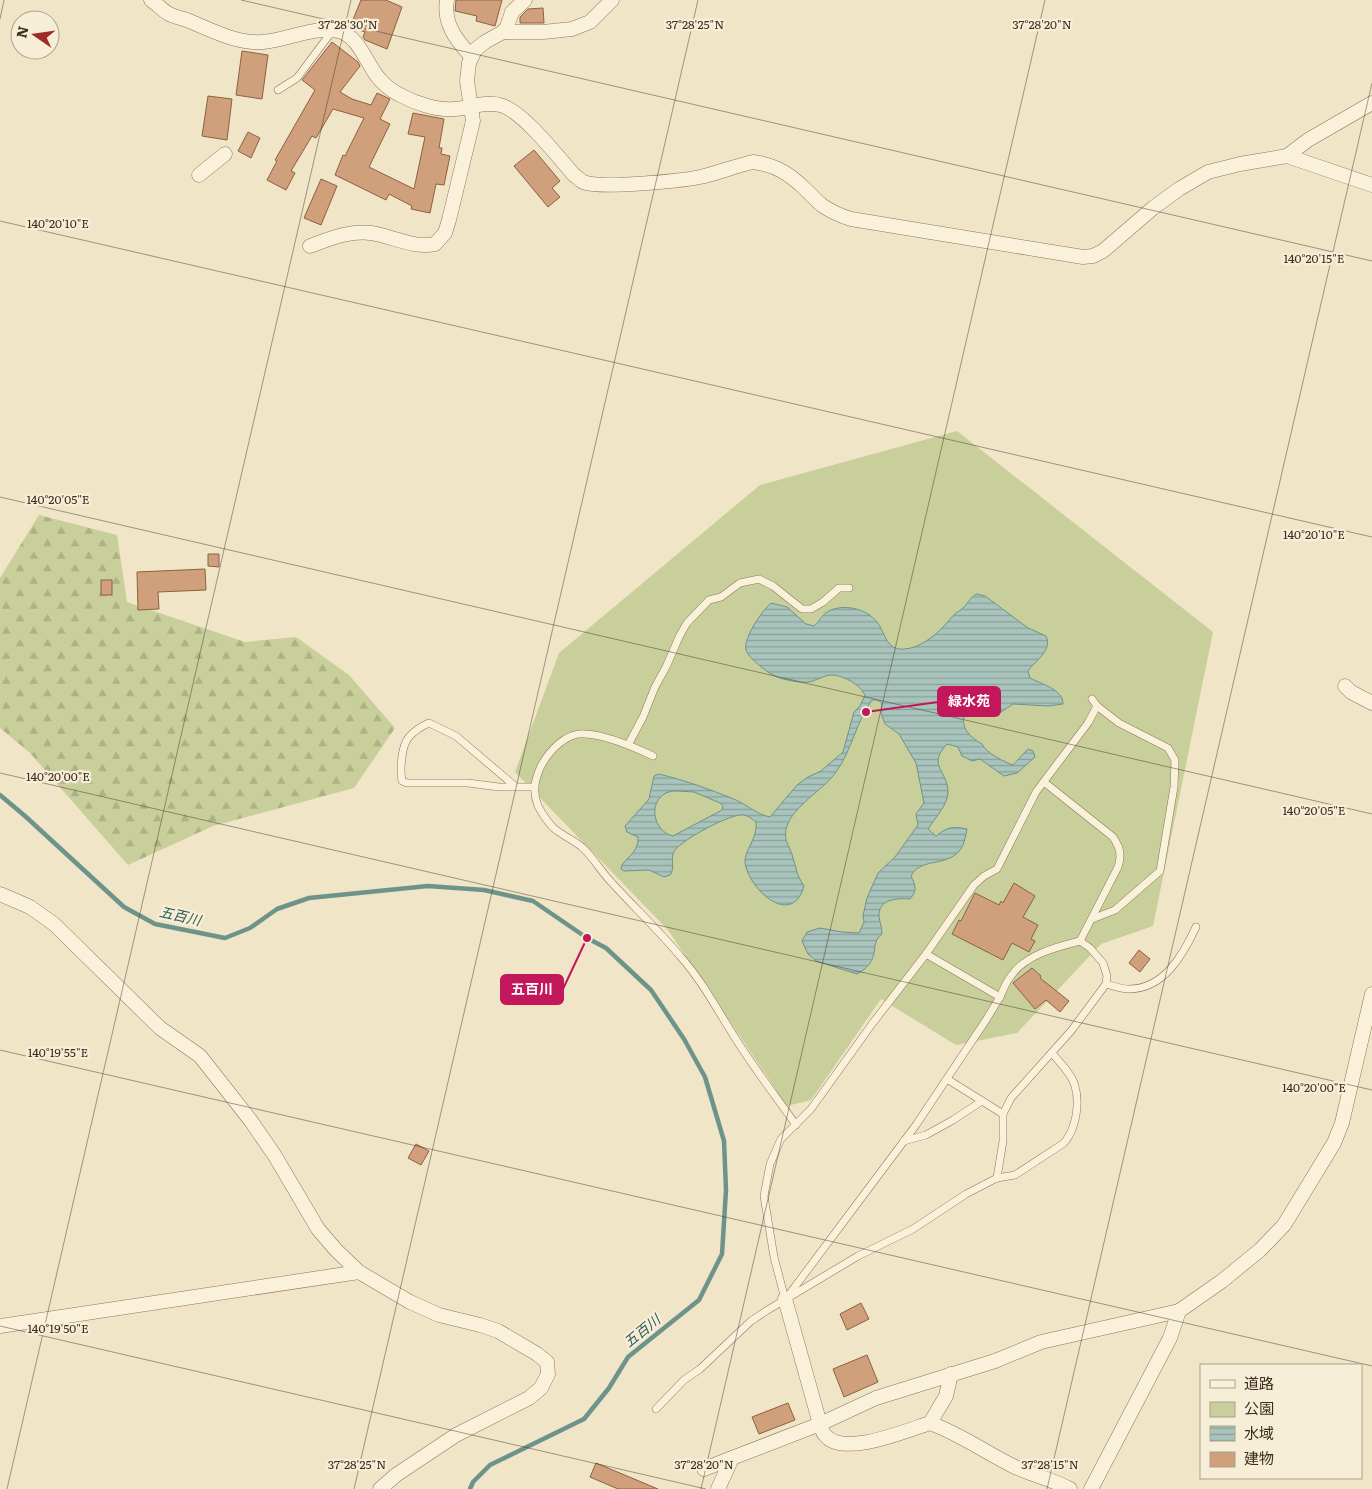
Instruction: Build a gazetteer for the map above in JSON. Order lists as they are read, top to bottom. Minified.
{"water":["五百川"],"places":["緑水苑","五百川"],"legend":["道路","公園","水域","建物"],"north":"left","coordinates":["37°28'30\"N","37°28'25\"N","37°28'20\"N","140°20'10\"E","140°20'15\"E","140°20'05\"E","140°20'00\"E","140°19'55\"E","140°19'50\"E","37°28'15\"N"]}
